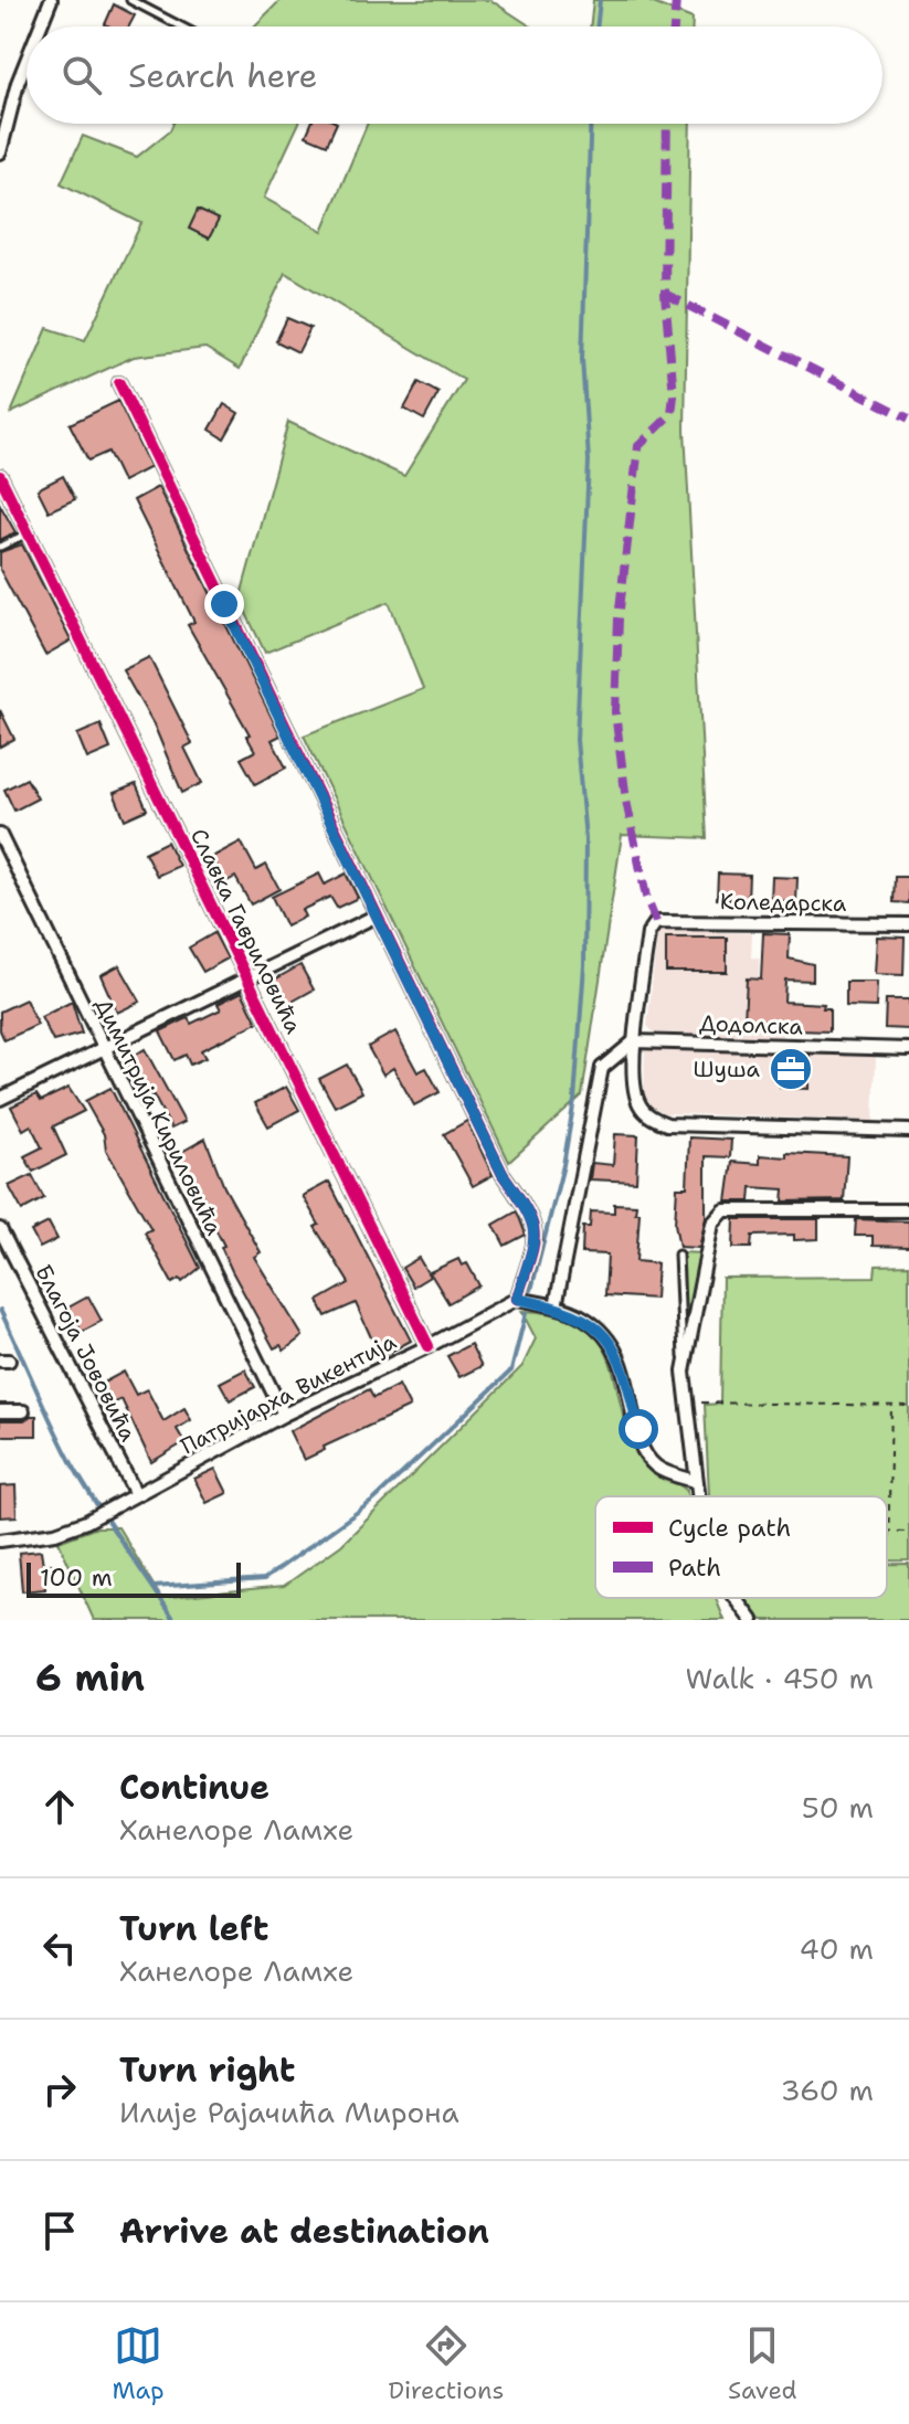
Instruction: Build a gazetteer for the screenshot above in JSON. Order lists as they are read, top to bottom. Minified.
{"streets":{"street":["Коледарска","Славка Гавриловића","Додолска","Димитрија Кириловића","Благоја Јововића","Патријарха Викентија"]},"crossings":[["Коледарска","Додолска"],["Славка Гавриловића","Патријарха Викентија"],["Димитрија Кириловића","Патријарха Викентија"],["Благоја Јововића","Патријарха Викентија"]],"places":{"office":["Шуша"]},"legend":["Cycle path","Path"],"scale_bar":"100 m","page":{"search":"Search here","scale":"100 m","heading":["6 min","Walk · 450 m"],"list":[["Continue","Ханелоре Ламхе","50 m"],["Turn left","Ханелоре Ламхе","40 m"],["Turn right","Илије Рајачића Мирона","360 m"],"Arrive at destination"],"nav":["Map","Directions","Saved"]}}
